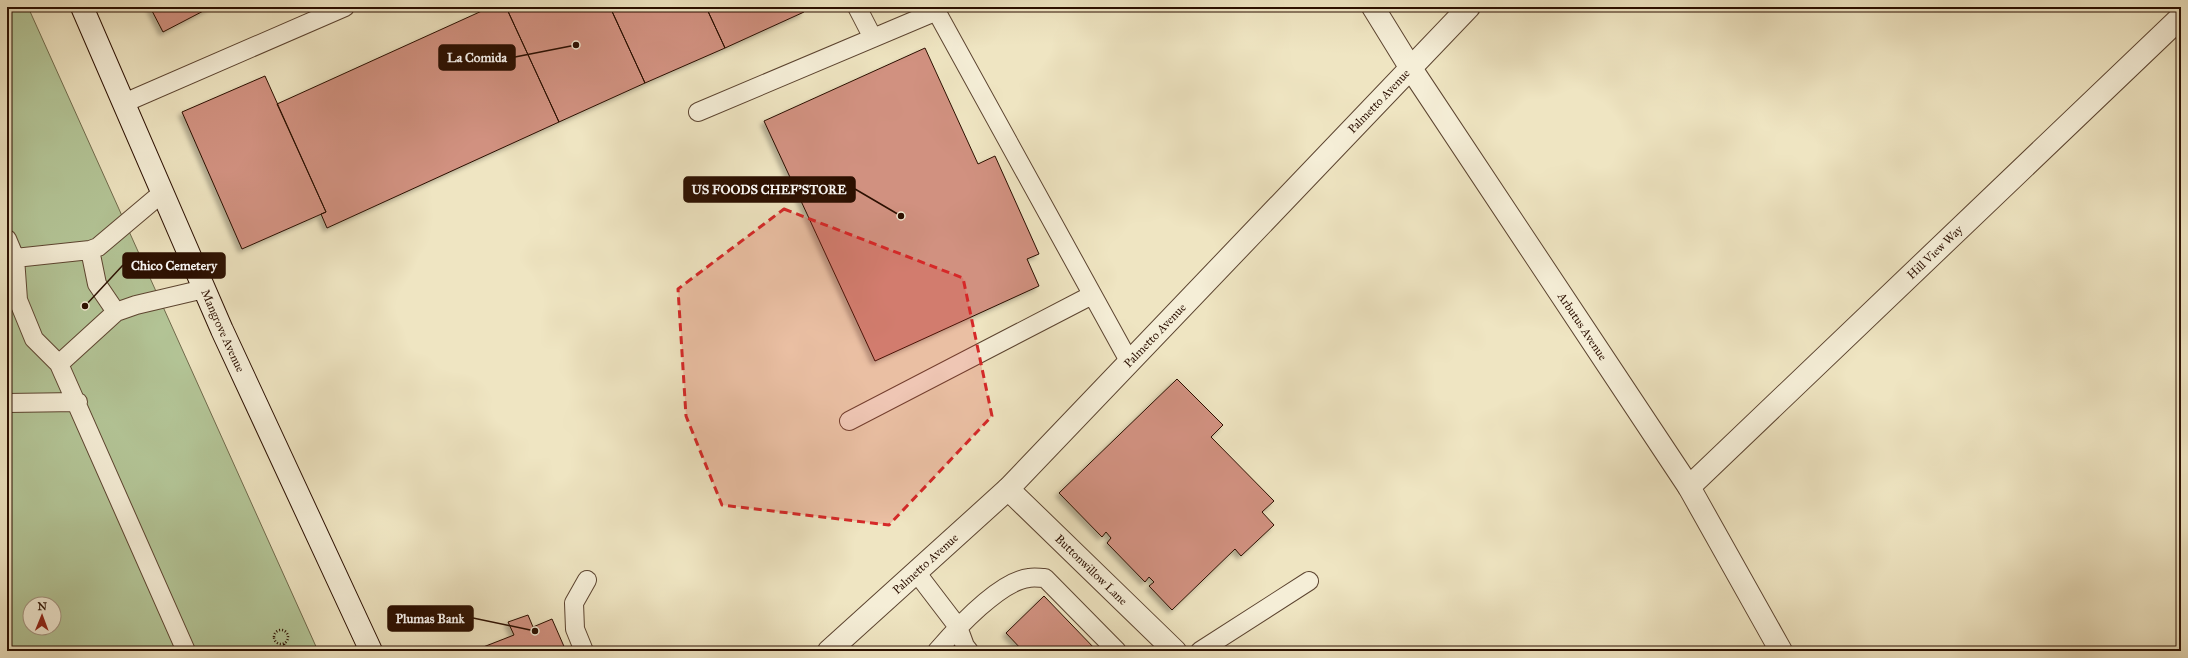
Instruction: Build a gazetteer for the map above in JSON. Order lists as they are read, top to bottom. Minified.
{"streets":{"street":["Palmetto Avenue","Hill View Way","Arbutus Avenue","Mangrove Avenue","Buttonwillow Lane"]},"crossings":[["Palmetto Avenue","Arbutus Avenue"],["Palmetto Avenue","Buttonwillow Lane"],["Hill View Way","Arbutus Avenue"]],"places":["La Comida","US FOODS CHEF'STORE","Chico Cemetery","Plumas Bank"],"north":"top"}
